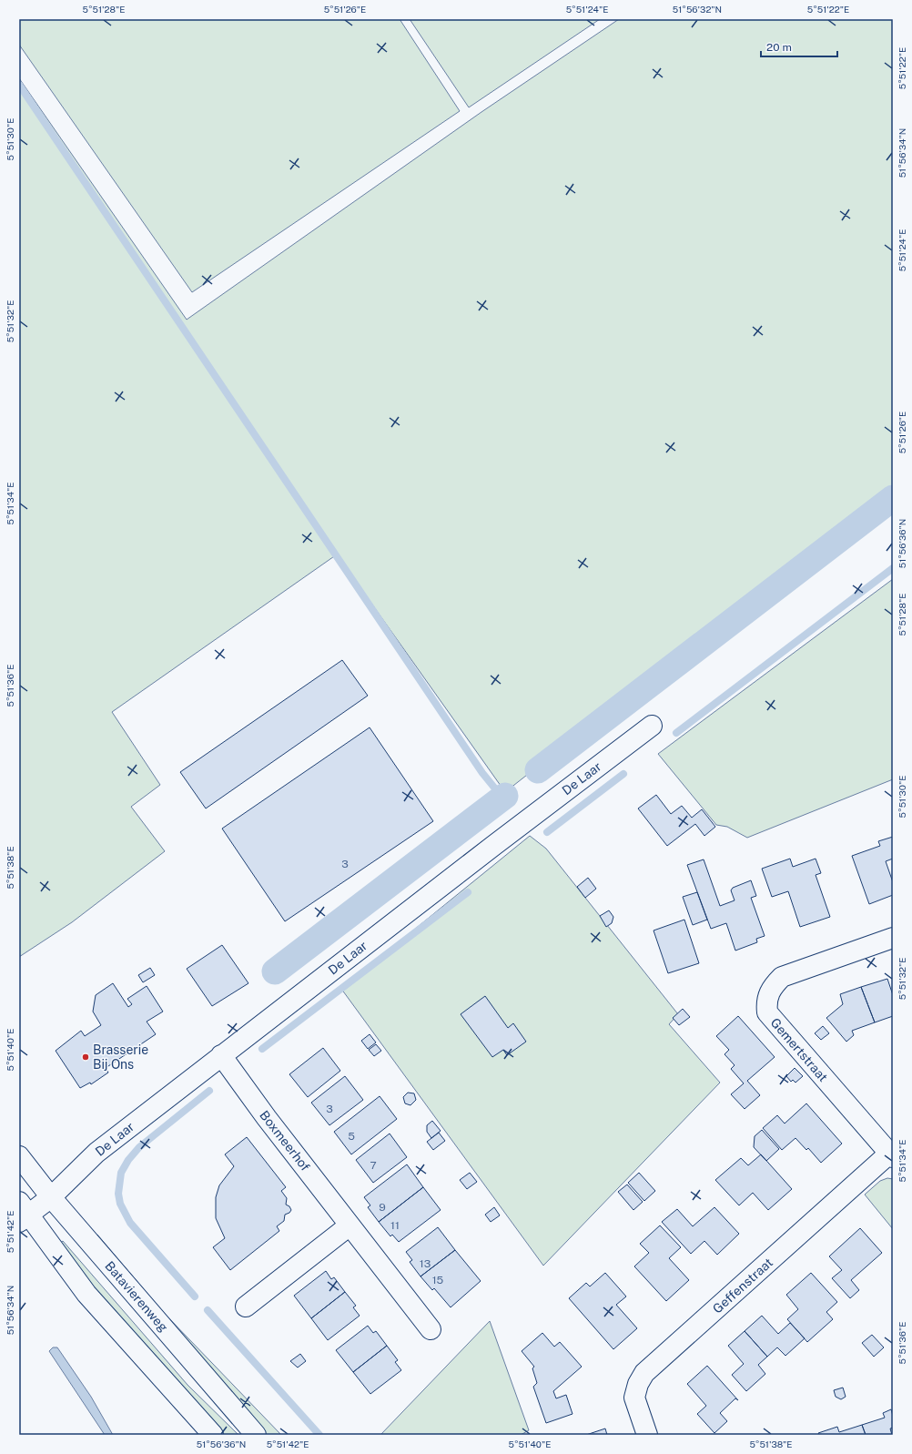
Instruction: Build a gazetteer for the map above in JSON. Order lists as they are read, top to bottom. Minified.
{"streets":{"street":["De Laar","Gemertstraat","Boxmeerhof","Geffenstraat","Batavierenweg"]},"crossings":[["De Laar","Boxmeerhof"],["De Laar","Batavierenweg"],["Gemertstraat","Geffenstraat"]],"places":["Brasserie Bij Ons"],"house_numbers":["3","3","5","7","9","11","13","15"],"scale_bar":"20 m","coordinates":["5°51'28\"E","5°51'26\"E","5°51'24\"E","51°56'32\"N","5°51'22\"E","5°51'30\"E","51°56'34\"N","5°51'32\"E","5°51'34\"E","51°56'36\"N","5°51'36\"E","5°51'38\"E","5°51'40\"E","5°51'42\"E"]}
